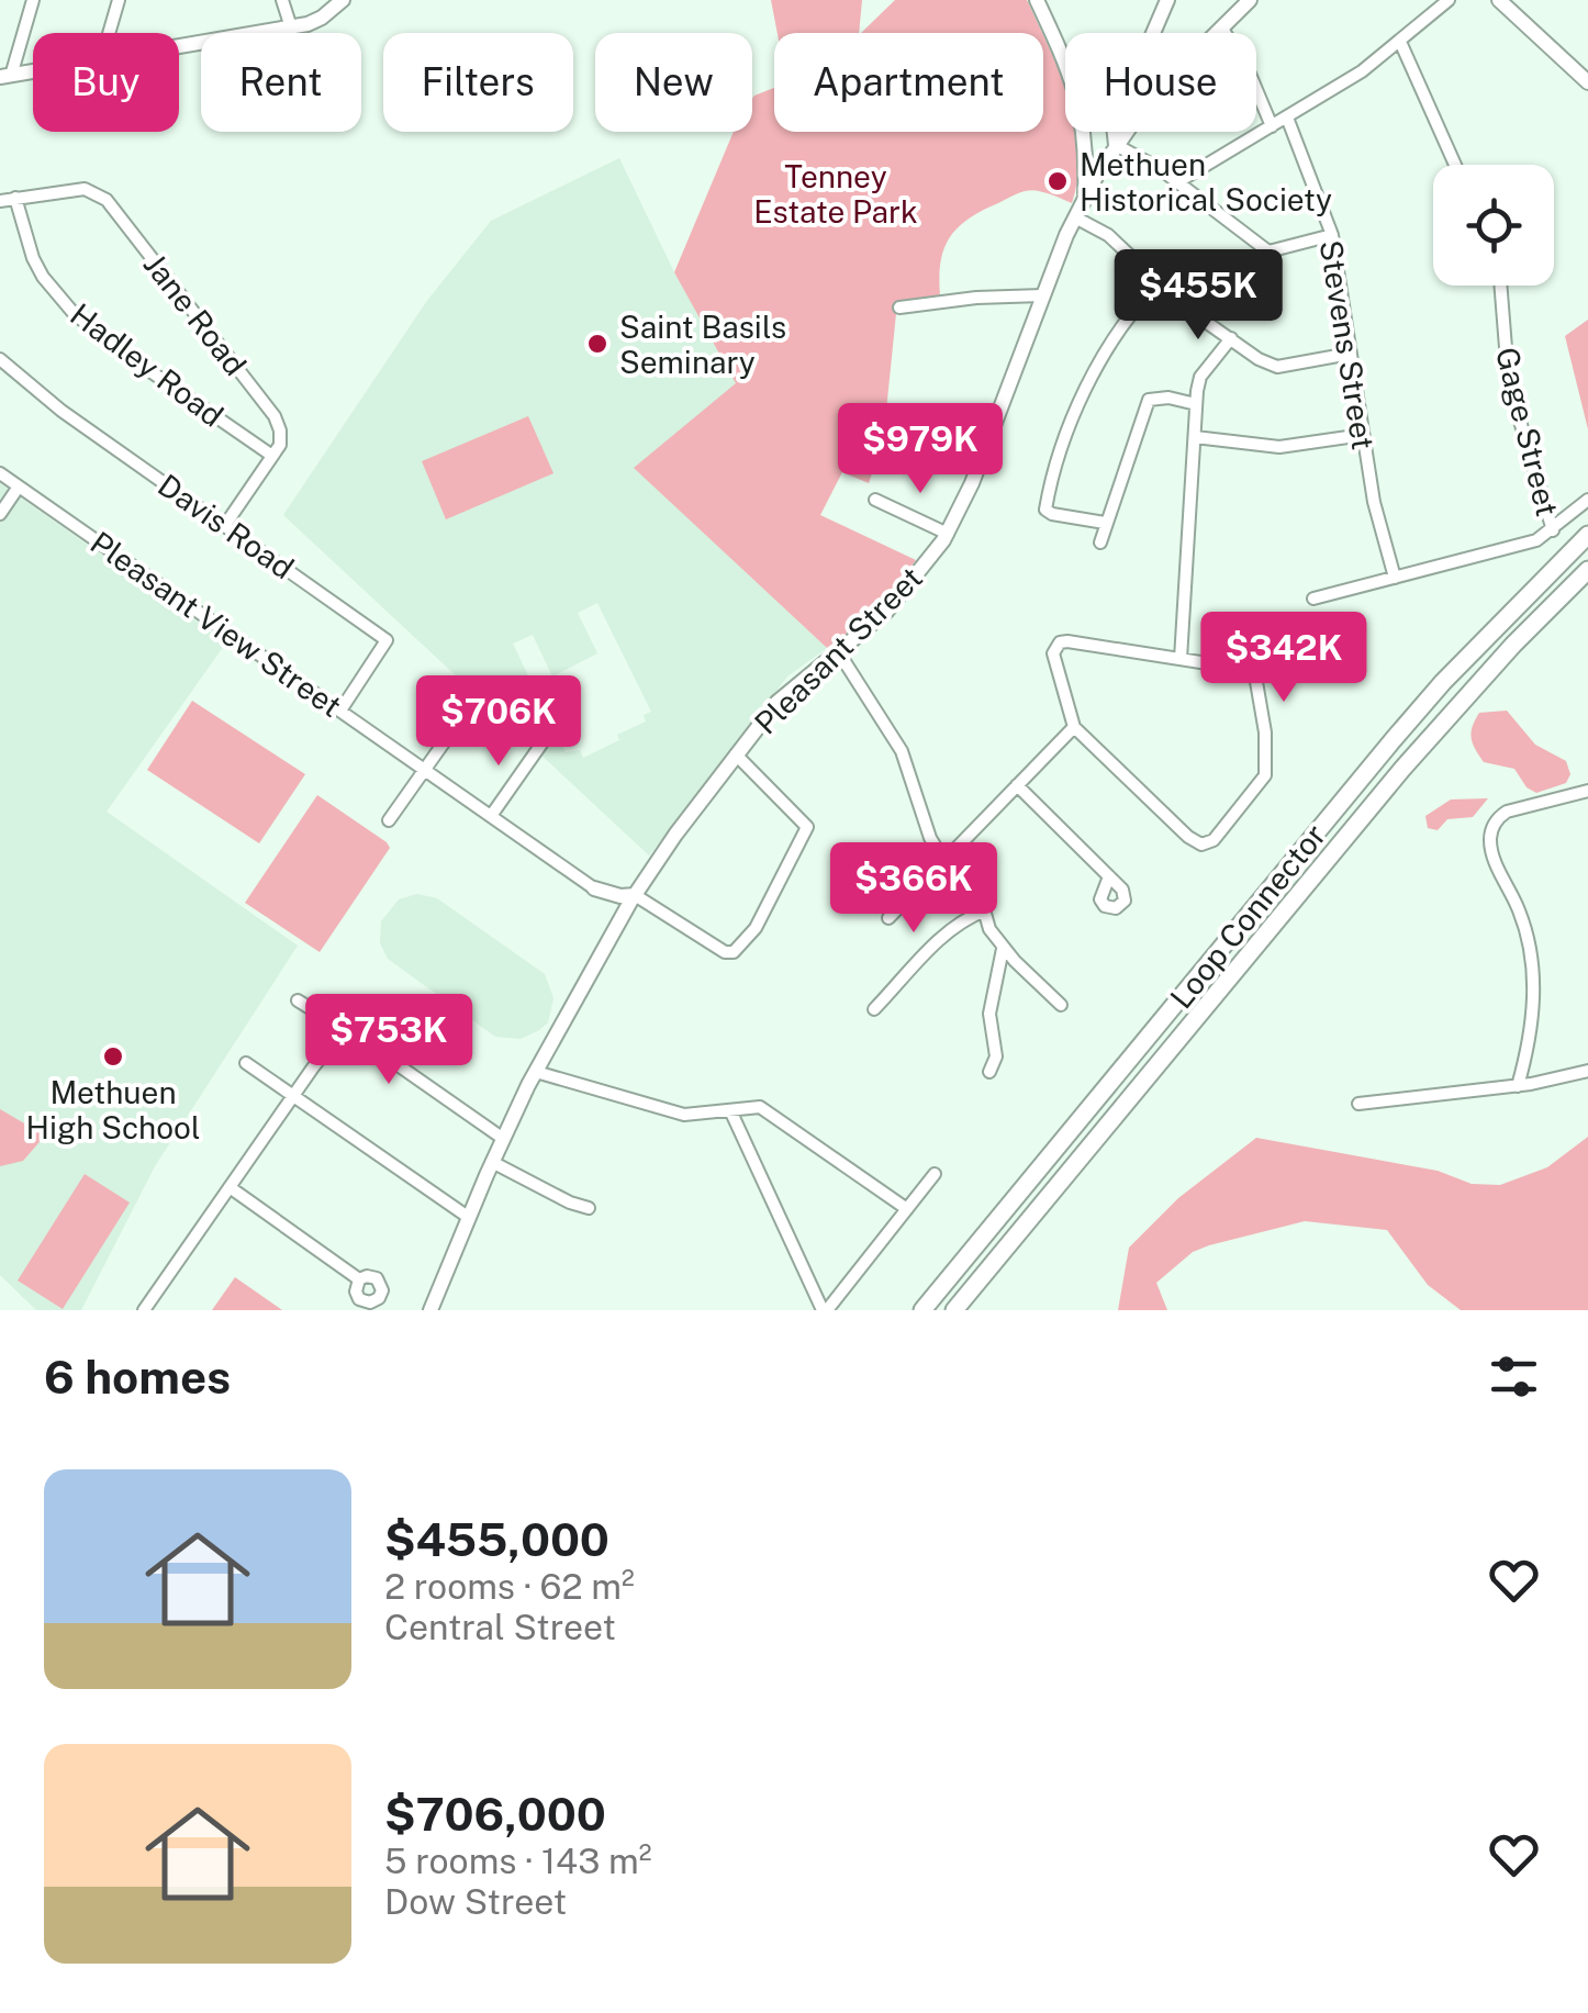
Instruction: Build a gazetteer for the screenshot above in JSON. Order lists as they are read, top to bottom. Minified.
{"streets":{"highway":["Loop Connector"],"main road":["Pleasant Street"],"street":["Jane Road","Stevens Street","Hadley Road","Gage Street","Davis Road","Pleasant View Street"]},"crossings":[["Jane Road","Hadley Road"],["Davis Road","Pleasant View Street"]],"parks":["Tenney Estate Park"],"places":["Methuen Historical Society","Saint Basils Seminary","Methuen High School"],"page":{"chip":["Buy","Rent","Filters","New","Apartment","House"],"price":["$455K","$979K","$342K","$706K","$366K","$753K"],"heading":"6 homes","list":[{"name":"$455,000","note":"2 rooms · 62 m² · Central Street"},{"name":"$706,000","note":"5 rooms · 143 m² · Dow Street"}]}}
